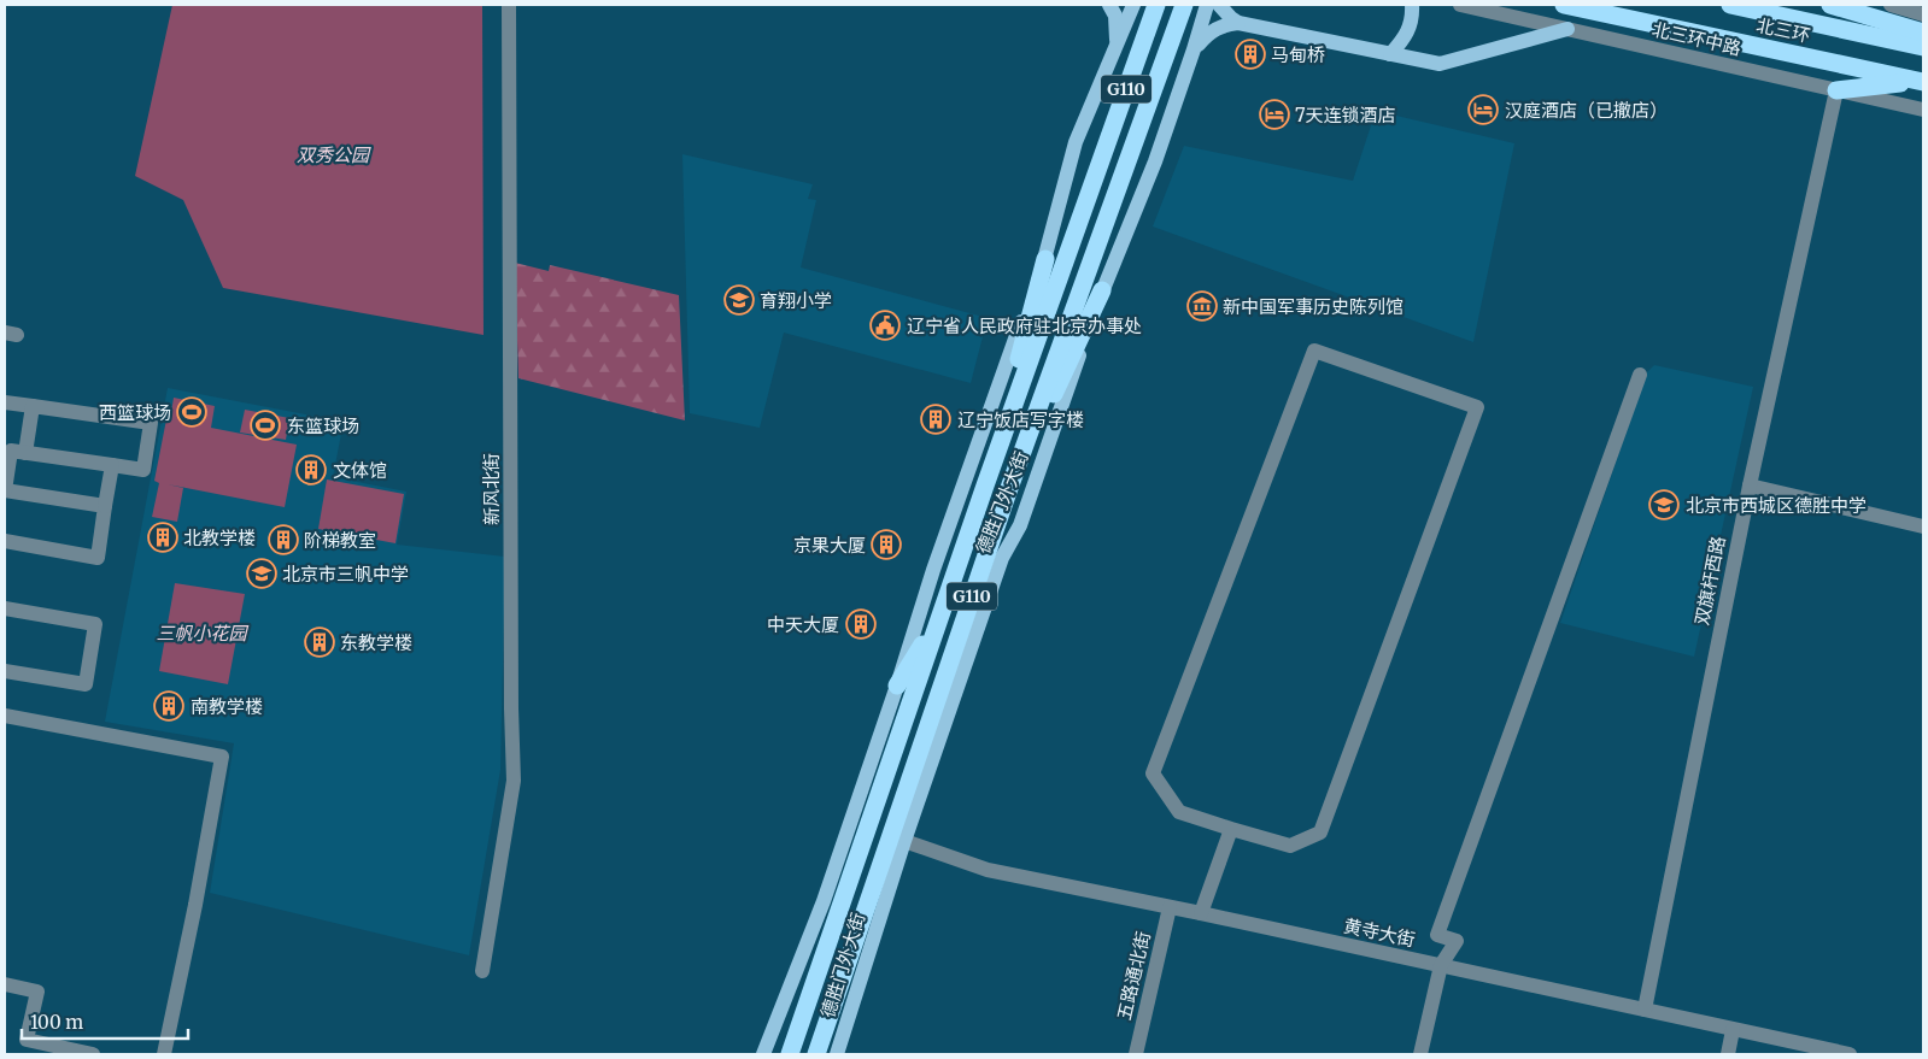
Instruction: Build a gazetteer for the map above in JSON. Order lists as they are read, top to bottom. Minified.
{"streets":{"highway":["北三环","G110","德胜门外大街"],"street":["北三环中路","新风北街","双旗杆西路","黄寺大街","五路通北街"]},"crossings":[["北三环中路","双旗杆西路"],["德胜门外大街","黄寺大街"],["双旗杆西路","黄寺大街"],["黄寺大街","五路通北街"]],"parks":["双秀公园","三帆小花园"],"places":{"building":["马甸桥","辽宁饭店写字楼","文体馆","北教学楼","阶梯教室","京果大厦","中天大厦","东教学楼","南教学楼"],"hotel":["汉庭酒店（已撤店）","7天连锁酒店"],"school or university":["育翔小学","北京市西城区德胜中学","北京市三帆中学"],"museum":["新中国军事历史陈列馆"],"public building":["辽宁省人民政府驻北京办事处"],"sports":["西篮球场","东篮球场"]},"scale_bar":"100 m"}
